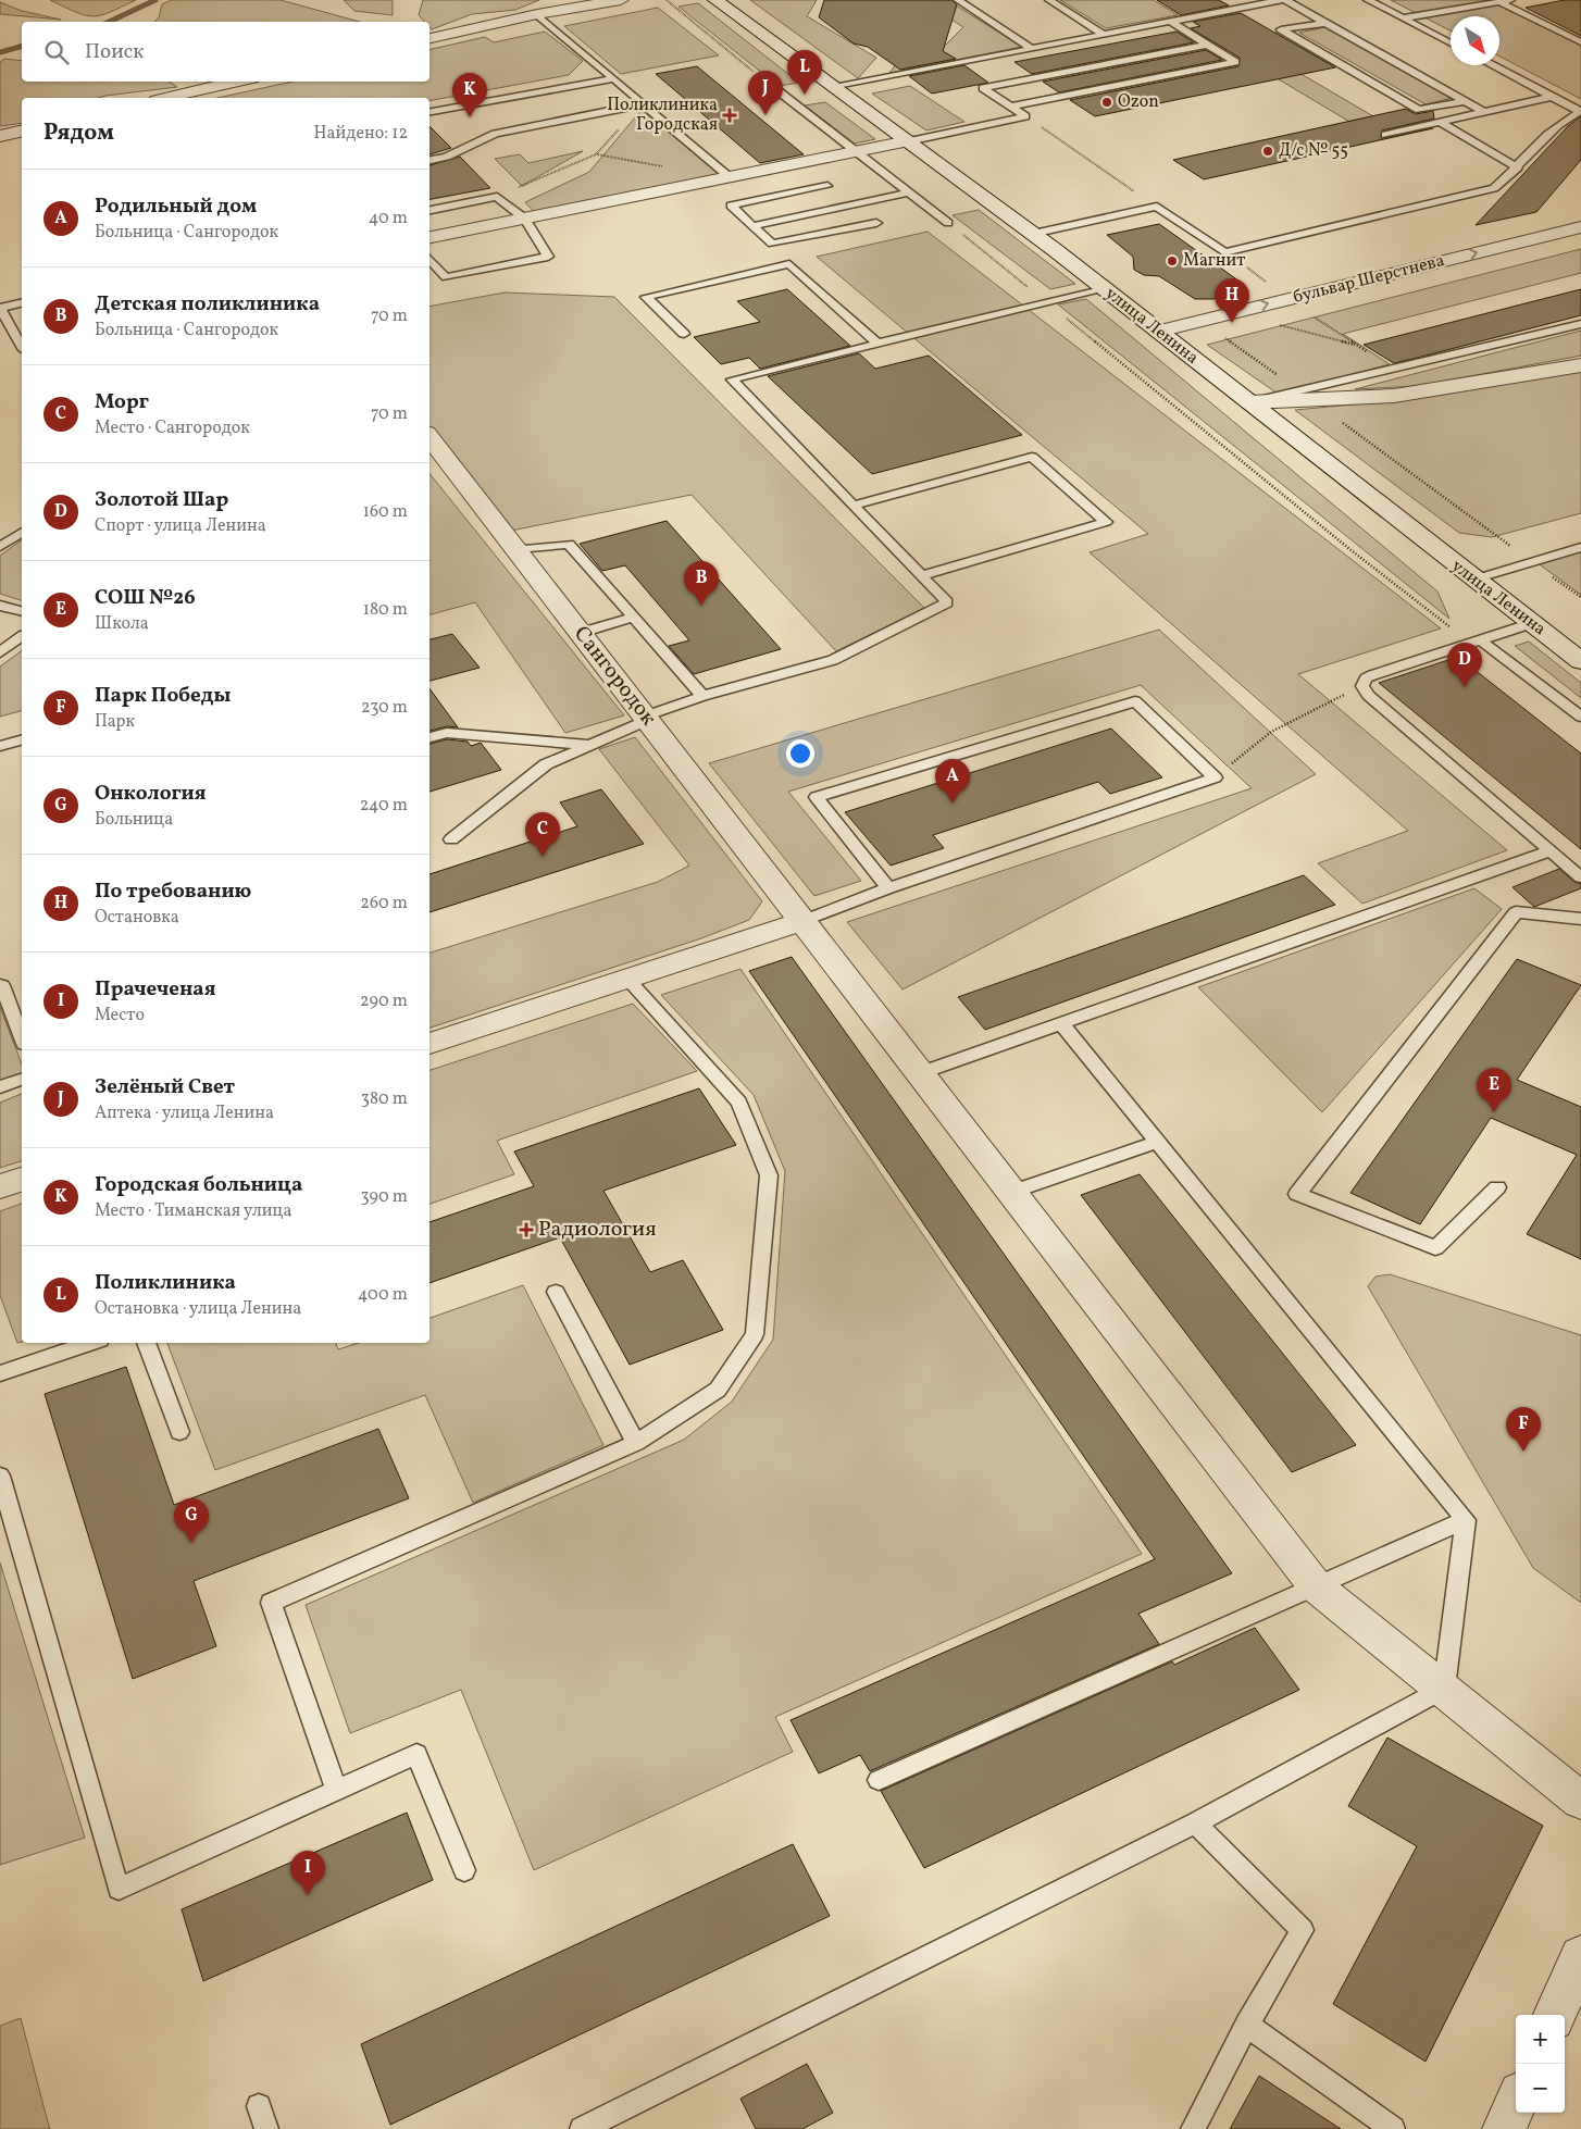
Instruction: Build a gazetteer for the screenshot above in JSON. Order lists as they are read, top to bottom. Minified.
{"streets":{"street":["бульвар Шерстнева","улица Ленина","Сангородок"]},"crossings":[["бульвар Шерстнева","улица Ленина"]],"places":{"other":["Ozon","Д/с № 55","Магнит"],"health":["Поликлиника Городская","Радиология"]},"north":"bottom right","page":{"search":"Поиск","pins":["L","J","K","H","B","D","A","C","E","F","G","I"],"heading":["Рядом","Найдено: 12"],"list":[{"mark":"A","name":"Родильный дом","note":"Больница · Сангородок","value":"40 m"},{"mark":"B","name":"Детская поликлиника","note":"Больница · Сангородок","value":"70 m"},{"mark":"C","name":"Морг","note":"Место · Сангородок","value":"70 m"},{"mark":"D","name":"Золотой Шар","note":"Спорт · улица Ленина","value":"160 m"},{"mark":"E","name":"СОШ №26","note":"Школа","value":"180 m"},{"mark":"F","name":"Парк Победы","note":"Парк","value":"230 m"},{"mark":"G","name":"Онкология","note":"Больница","value":"240 m"},{"mark":"H","name":"По требованию","note":"Остановка","value":"260 m"},{"mark":"I","name":"Прачеченая","note":"Место","value":"290 m"},{"mark":"J","name":"Зелёный Свет","note":"Аптека · улица Ленина","value":"380 m"},{"mark":"K","name":"Городская больница","note":"Место · Тиманская улица","value":"390 m"},{"mark":"L","name":"Поликлиника","note":"Остановка · улица Ленина","value":"400 m"}],"map_buttons":["+","−"]}}
